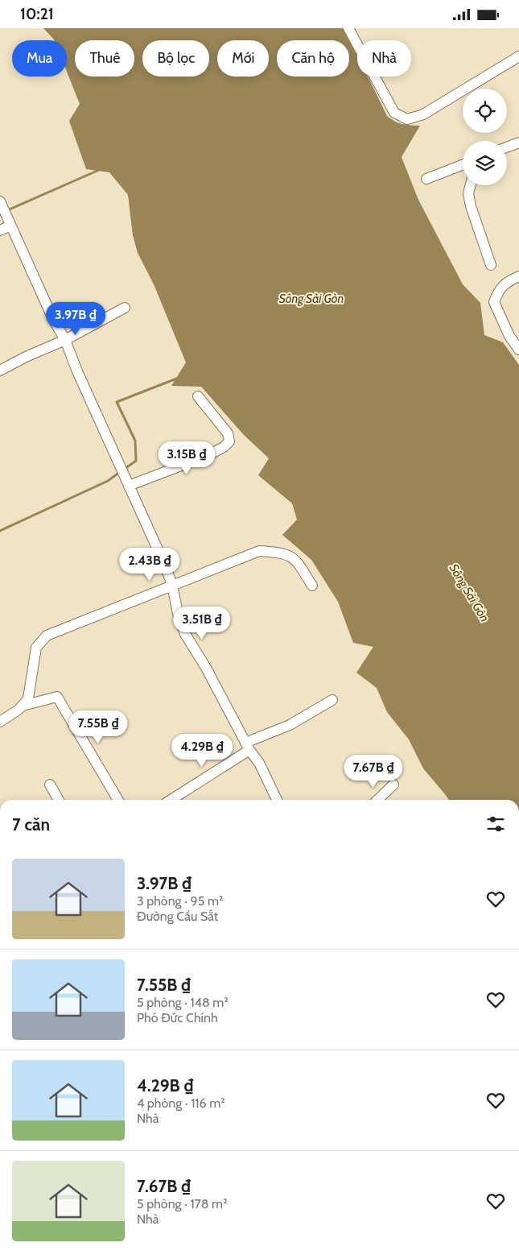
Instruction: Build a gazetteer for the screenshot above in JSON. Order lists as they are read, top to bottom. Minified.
{"water":["Sông Sài Gòn"],"page":{"status":"10:21","chip":["Mua","Thuê","Bộ lọc","Mới","Căn hộ","Nhà"],"price":["3.97B ₫","3.15B ₫","2.43B ₫","3.51B ₫","7.55B ₫","4.29B ₫","7.67B ₫"],"heading":"7 căn","list":[{"name":"3.97B ₫","note":"3 phòng · 95 m² · Đường Cầu Sắt"},{"name":"7.55B ₫","note":"5 phòng · 148 m² · Phó Đức Chính"},{"name":"4.29B ₫","note":"4 phòng · 116 m² · Nhà"},{"name":"7.67B ₫","note":"5 phòng · 178 m² · Nhà"}]}}
